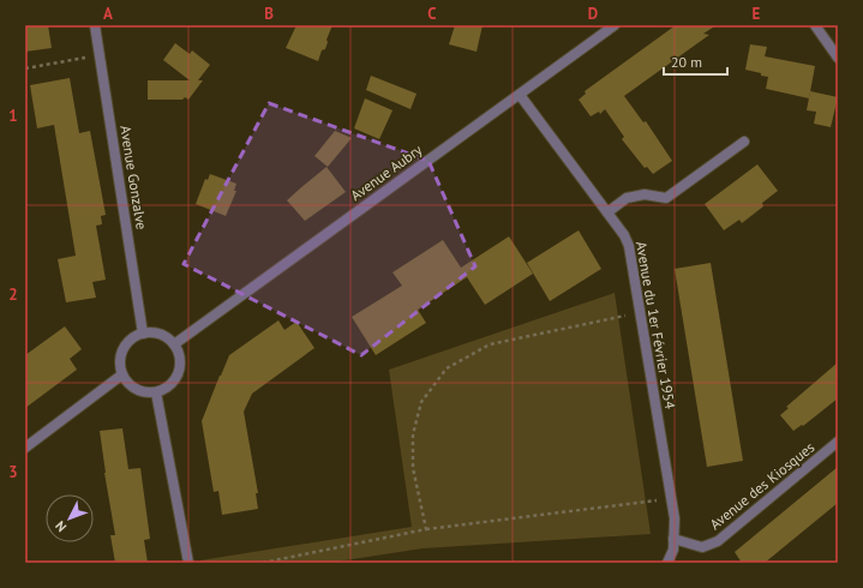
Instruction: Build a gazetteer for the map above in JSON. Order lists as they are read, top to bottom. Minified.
{"streets":{"street":["Avenue Aubry","Avenue Gonzalve","Avenue du 1er Février 1954","Avenue des Kiosques"]},"crossings":[["Avenue Aubry","Avenue Gonzalve"],["Avenue Aubry","Avenue du 1er Février 1954"],["Avenue du 1er Février 1954","Avenue des Kiosques"]],"scale_bar":"20 m","north":"bottom left","grid":{"columns":["A","B","C","D","E"],"rows":["1","2","3"]}}
